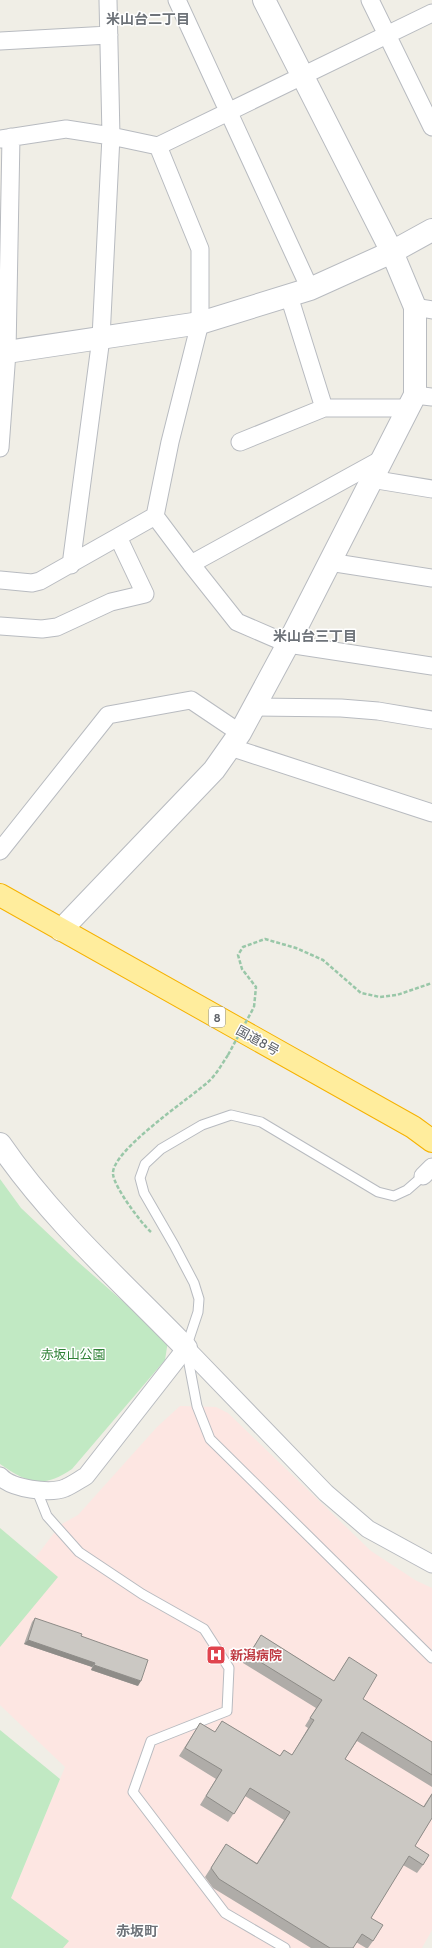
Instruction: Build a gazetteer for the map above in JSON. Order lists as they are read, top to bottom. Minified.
{"streets":{"highway":["8","国道8号"]},"districts":["米山台二丁目","米山台三丁目","赤坂町"],"parks":["赤坂山公園"],"places":{"hospital":["新潟病院"]}}
